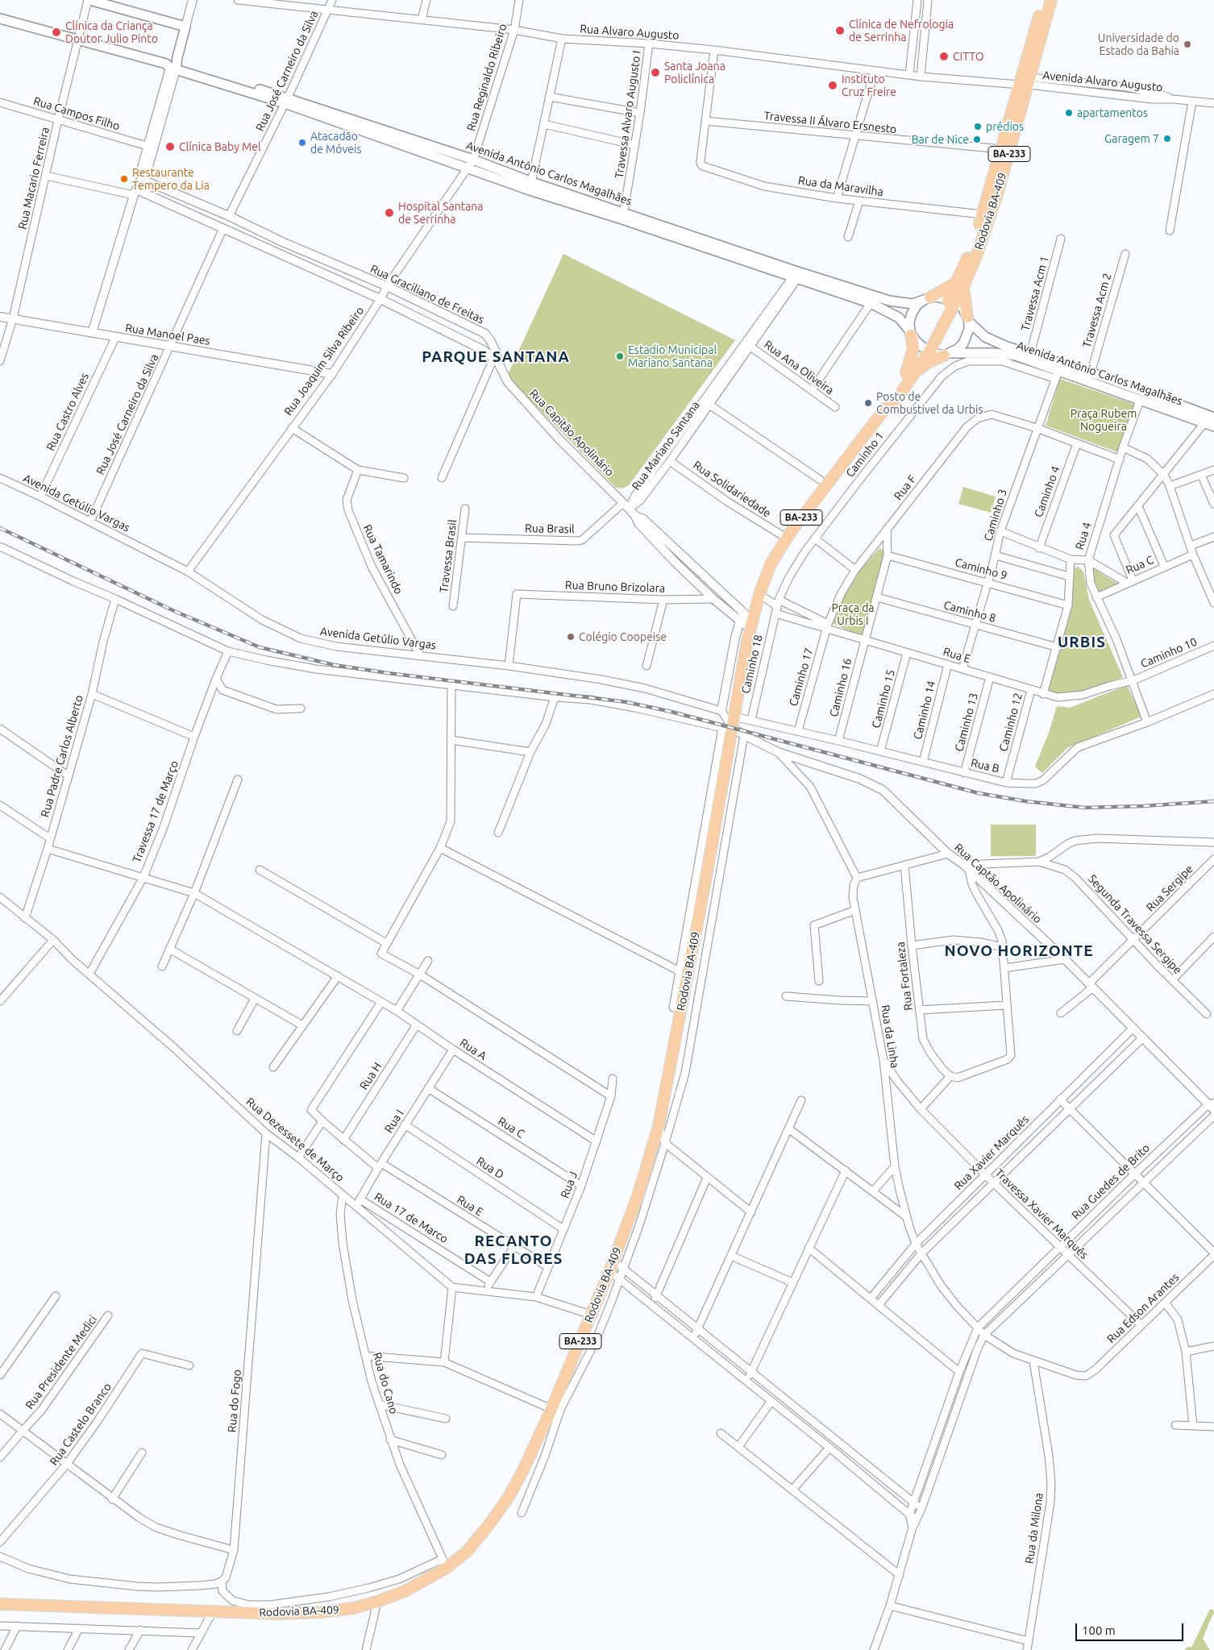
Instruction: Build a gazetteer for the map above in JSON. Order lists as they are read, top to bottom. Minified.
{"streets":{"main road":["BA-233","Avenida Antônio Carlos Magalhães","Rodovia BA-409"],"street":["Rua Alvaro Augusto","Rua José Carneiro da Silva","Rua Reginaldo Ribeiro","Avenida Alvaro Augusto","Rua Campos Filho","Travessa Alvaro Augusto I","Travessa II Álvaro Ersnesto","Rua Macario Ferreira","Rua da Maravilha","Travessa Acm 1","Rua Graciliano de Freitas","Travessa Acm 2","Rua Manoel Paes","Rua Joaquim Silva Ribeiro","Rua Ana Oliveira","Rua Castro Alves","Rua Capitão Apolinário","Rua Mariano Santana","Caminho 1","Rua F","Rua Solidariedade","Caminho 4","Avenida Getúlio Vargas","Caminho 3","Rua Brasil","Rua 4","Travessa Brasil","Rua Tamarindo","Rua C","Caminho 9","Rua Bruno Brizolara","Caminho 8","Caminho 10","Rua E","Caminho 18","Caminho 17","Caminho 16","Caminho 15","Caminho 14","Caminho 13","Caminho 12","Rua Padre Carlos Alberto","Rua B","Travessa 17 de Março","Rua Captão Apolinário","Rua Sergipe","Segunda Travessa Sergipe","Rua Fortaleza","Rua da Linha","Rua A","Rua H","Rua I","Rua Dezessete de Março","Rua Xavier Marquês","Rua D","Rua Guedes de Brito","Rua J","Travessa Xavier Marquês","Rua 17 de Marco","Rua Edson Arantes","Rua Presidente Medici","Rua do Cano","Rua do Fogo","Rua Castelo Branco","Rua da Milona"]},"crossings":[["Rua Alvaro Augusto","Rua José Carneiro da Silva"],["Rua Alvaro Augusto","Rua Reginaldo Ribeiro"],["Rua Alvaro Augusto","Avenida Alvaro Augusto"],["Rua Alvaro Augusto","Travessa Alvaro Augusto I"],["Rua Alvaro Augusto","Rodovia BA-409"],["Rua José Carneiro da Silva","Avenida Antônio Carlos Magalhães"],["Rua José Carneiro da Silva","Rua Graciliano de Freitas"],["Rua José Carneiro da Silva","Rua Manoel Paes"],["Rua José Carneiro da Silva","Avenida Getúlio Vargas"],["Rua Reginaldo Ribeiro","Avenida Antônio Carlos Magalhães"],["Rua Reginaldo Ribeiro","Rua Joaquim Silva Ribeiro"],["Avenida Alvaro Augusto","Rodovia BA-409"],["Rua Campos Filho","Rua Macario Ferreira"],["Travessa Alvaro Augusto I","Avenida Antônio Carlos Magalhães"],["Travessa II Álvaro Ersnesto","Rua da Maravilha"],["Travessa II Álvaro Ersnesto","Rodovia BA-409"],["BA-233","Avenida Antônio Carlos Magalhães"],["BA-233","Rodovia BA-409"],["BA-233","Rua Capitão Apolinário"],["BA-233","Rua E"],["Avenida Antônio Carlos Magalhães","Rua Macario Ferreira"],["Avenida Antônio Carlos Magalhães","Rodovia BA-409"],["Avenida Antônio Carlos Magalhães","Travessa Acm 1"],["Avenida Antônio Carlos Magalhães","Travessa Acm 2"],["Avenida Antônio Carlos Magalhães","Rua Joaquim Silva Ribeiro"],["Avenida Antônio Carlos Magalhães","Rua Mariano Santana"],["Avenida Antônio Carlos Magalhães","Caminho 1"],["Avenida Antônio Carlos Magalhães","Caminho 3"],["Avenida Antônio Carlos Magalhães","Rua 4"],["Rua Macario Ferreira","Rua Manoel Paes"],["Rua da Maravilha","Rodovia BA-409"],["Rodovia BA-409","Rua Capitão Apolinário"],["Rodovia BA-409","Rua B"],["Rodovia BA-409","Rua Captão Apolinário"],["Rodovia BA-409","Rua do Cano"],["Rua Graciliano de Freitas","Rua Joaquim Silva Ribeiro"],["Rua Graciliano de Freitas","Rua Capitão Apolinário"],["Rua Manoel Paes","Rua Joaquim Silva Ribeiro"],["Rua Manoel Paes","Rua Castro Alves"],["Rua Joaquim Silva Ribeiro","Avenida Getúlio Vargas"],["Rua Ana Oliveira","Rua Mariano Santana"],["Rua Castro Alves","Avenida Getúlio Vargas"],["Rua Capitão Apolinário","Rua Mariano Santana"],["Rua Capitão Apolinário","Rua Brasil"],["Rua Capitão Apolinário","Rua Bruno Brizolara"],["Rua Mariano Santana","Rua Solidariedade"],["Rua Mariano Santana","Rua Brasil"],["Caminho 1","Caminho 3"],["Caminho 1","Rua E"],["Caminho 1","Caminho 18"],["Rua F","Caminho 3"],["Rua F","Rua E"],["Rua F","Caminho 17"],["Rua F","Caminho 16"],["Avenida Getúlio Vargas","Rua Tamarindo"],["Avenida Getúlio Vargas","Rua Bruno Brizolara"],["Caminho 3","Caminho 9"],["Caminho 3","Caminho 8"],["Caminho 3","Rua E"],["Rua Brasil","Travessa Brasil"],["Rua 4","Rua C"],["Rua 4","Caminho 10"],["Rua 4","Rua E"],["Rua 4","Rua B"],["Rua C","Rua I"],["Rua C","Rua J"],["Caminho 9","Caminho 16"],["Caminho 8","Caminho 16"],["Caminho 10","Rua E"],["Rua E","Caminho 18"],["Rua E","Caminho 17"],["Rua E","Caminho 16"],["Rua E","Caminho 15"],["Rua E","Caminho 14"],["Rua E","Caminho 13"],["Rua E","Caminho 12"],["Rua E","Rua A"],["Rua E","Rua H"],["Rua E","Rua I"],["Rua E","Rua J"],["Caminho 18","Rua B"],["Caminho 17","Rua B"],["Caminho 16","Rua B"],["Caminho 15","Rua B"],["Caminho 14","Rua B"],["Caminho 13","Rua B"],["Caminho 12","Rua B"],["Rua Padre Carlos Alberto","Rua A"],["Rua Padre Carlos Alberto","Rua Dezessete de Março"],["Rua B","Rua Captão Apolinário"],["Travessa 17 de Março","Rua A"],["Travessa 17 de Março","Rua Dezessete de Março"],["Rua Captão Apolinário","Rua Sergipe"],["Rua Captão Apolinário","Rua Xavier Marquês"],["Rua Captão Apolinário","Rua Guedes de Brito"],["Rua Sergipe","Segunda Travessa Sergipe"],["Rua da Linha","Rua Xavier Marquês"],["Rua da Linha","Rua Guedes de Brito"],["Rua da Linha","Travessa Xavier Marquês"],["Rua da Linha","Rua Edson Arantes"],["Rua da Linha","Rua da Milona"],["Rua A","Rua H"],["Rua A","Rua I"],["Rua A","Rua J"],["Rua I","Rua Dezessete de Março"],["Rua I","Rua D"],["Rua I","Rua 17 de Marco"],["Rua Dezessete de Março","Rua do Cano"],["Rua Dezessete de Março","Rua do Fogo"],["Rua Xavier Marquês","Travessa Xavier Marquês"],["Rua D","Rua J"],["Rua Guedes de Brito","Travessa Xavier Marquês"],["Travessa Xavier Marquês","Rua Edson Arantes"]],"districts":["PARQUE SANTANA","URBIS","NOVO HORIZONTE","RECANTO DAS FLORES"],"parks":["Praça Rubem Nogueira","Praça da Urbis I"],"places":["Clínica de Nefrologia de Serrinha","Clínica da Criança Doutor Julio Pinto","Universidade do Estado da Bahia","CITTO","Santa Joana Policlínica","Instituto Cruz Freire","apartamentos","prédios","Garagem 7","Bar de Nice","Atacadão de Móveis","Clínica Baby Mel","Restaurante Tempero da Lia","Hospital Santana de Serrinha","Estadio Municipal Mariano Santana","Posto de Combustivel da Urbis","Colégio Coopeise"],"scale_bar":"100 m"}
